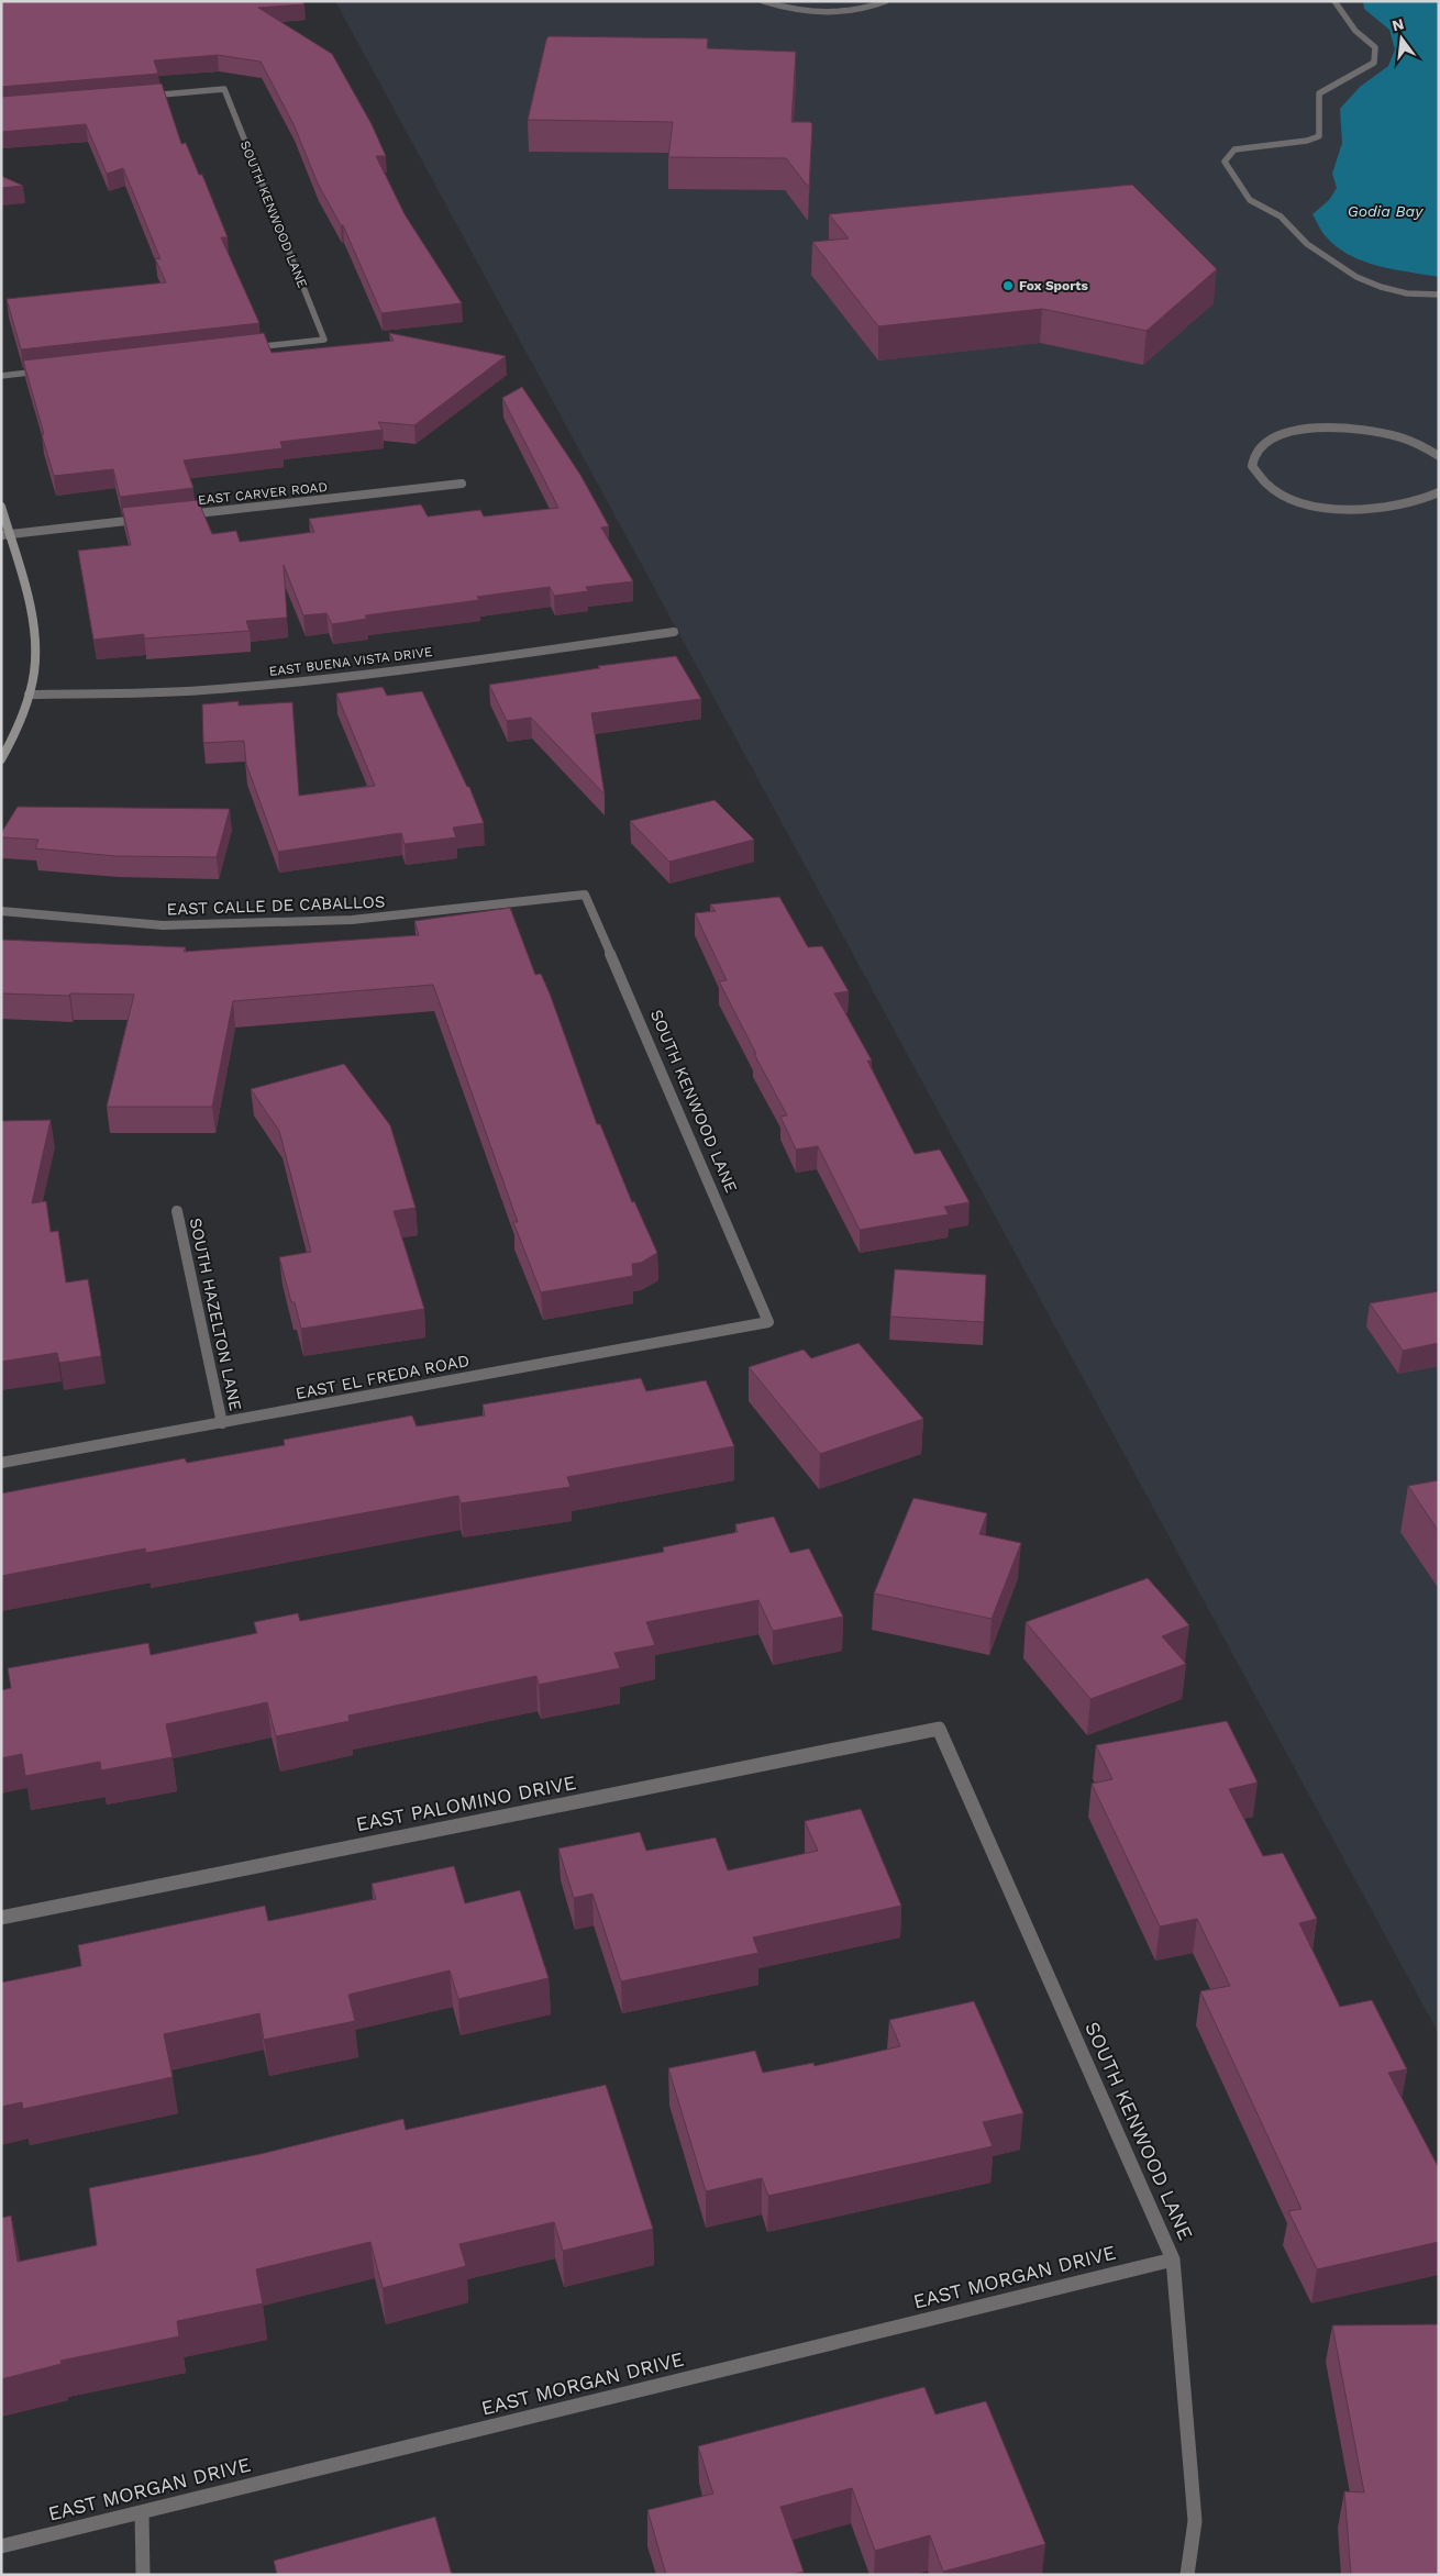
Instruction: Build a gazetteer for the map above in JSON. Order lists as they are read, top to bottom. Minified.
{"streets":{"street":["SOUTH KENWOOD LANE","EAST CARVER ROAD","EAST BUENA VISTA DRIVE","EAST CALLE DE CABALLOS","SOUTH HAZELTON LANE","EAST EL FREDA ROAD","EAST PALOMINO DRIVE","EAST MORGAN DRIVE"]},"crossings":[["SOUTH KENWOOD LANE","EAST CALLE DE CABALLOS"],["SOUTH KENWOOD LANE","EAST EL FREDA ROAD"],["SOUTH KENWOOD LANE","EAST PALOMINO DRIVE"],["SOUTH KENWOOD LANE","EAST MORGAN DRIVE"],["SOUTH HAZELTON LANE","EAST EL FREDA ROAD"]],"water":["Godia Bay"],"places":["Fox Sports"],"north":"top"}
